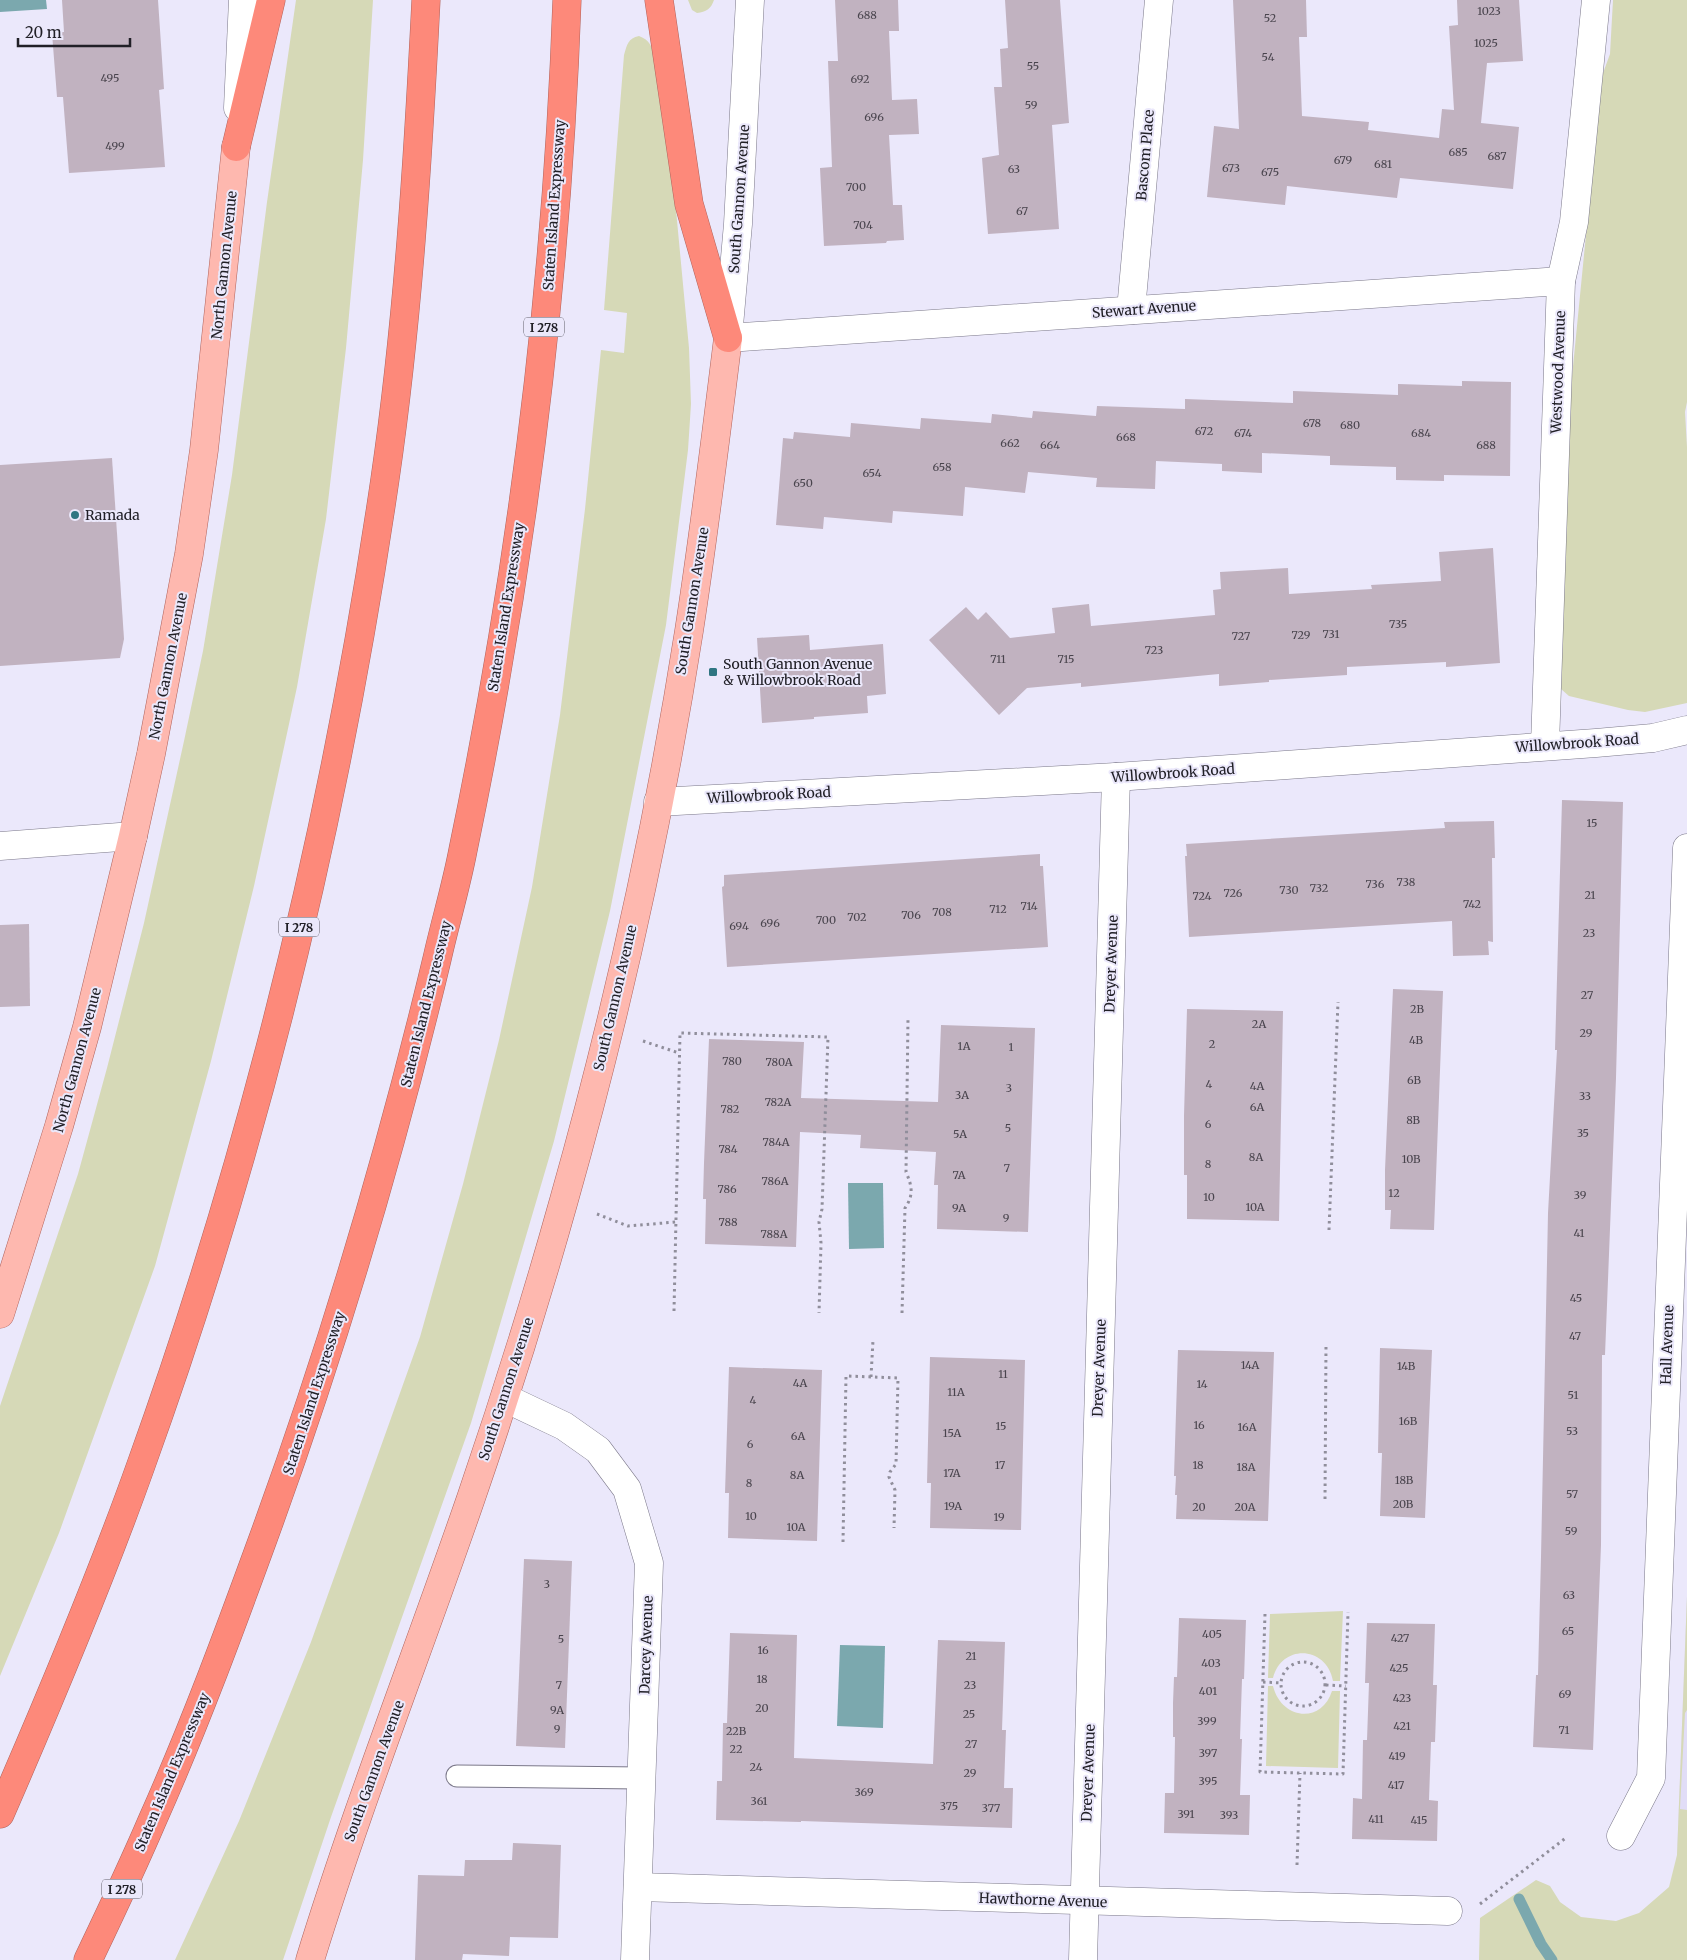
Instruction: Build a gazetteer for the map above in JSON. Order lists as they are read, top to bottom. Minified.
{"streets":{"highway":["Staten Island Expressway","I 278"],"main road":["South Gannon Avenue","North Gannon Avenue"],"street":["Bascom Place","Stewart Avenue","Westwood Avenue","Willowbrook Road","Dreyer Avenue","Hall Avenue","Darcey Avenue","Hawthorne Avenue"]},"crossings":[["Bascom Place","Stewart Avenue"],["South Gannon Avenue","Stewart Avenue"],["South Gannon Avenue","Willowbrook Road"],["South Gannon Avenue","Darcey Avenue"],["Stewart Avenue","Westwood Avenue"],["Westwood Avenue","Willowbrook Road"],["Willowbrook Road","Dreyer Avenue"],["Dreyer Avenue","Hawthorne Avenue"],["Darcey Avenue","Hawthorne Avenue"]],"places":{"other":["Ramada"],"transit":["South Gannon Avenue & Willowbrook Road"]},"house_numbers":["1023","688","52","1025","54","55","495","692","59","696","499","685","687","679","681","673","63","675","700","67","704","678","680","672","674","684","668","662","664","688","658","654","650","735","731","729","727","723","711","715","15","738","736","732","730","726","21","724","742","714","712","708","706","702","700","696","694","23","27","2B","2A","29","4B","2","1A","1","780","780A","6B","4","4A","3","3A","33","782A","6A","782","8B","6","5","35","5A","784A","784","8A","10B","8","7","7A","786A","786","12","39","10","10A","9A","9","788","41","788A","45","47","14A","14B","11","4A","14","11A","51","4","16B","16","15","16A","53","15A","6A","6","17","18","18A","17A","8A","18B","8","57","20B","19A","20","20A","10","19","10A","59","3","63","65","405","427","5","16","21","403","425","18","7","23","401","69","423","20","9A","25","399","421","9","71","22B","27","22","397","419","24","29","395","417","369","361","375","377","391","393","411","415"],"scale_bar":"20 m"}
